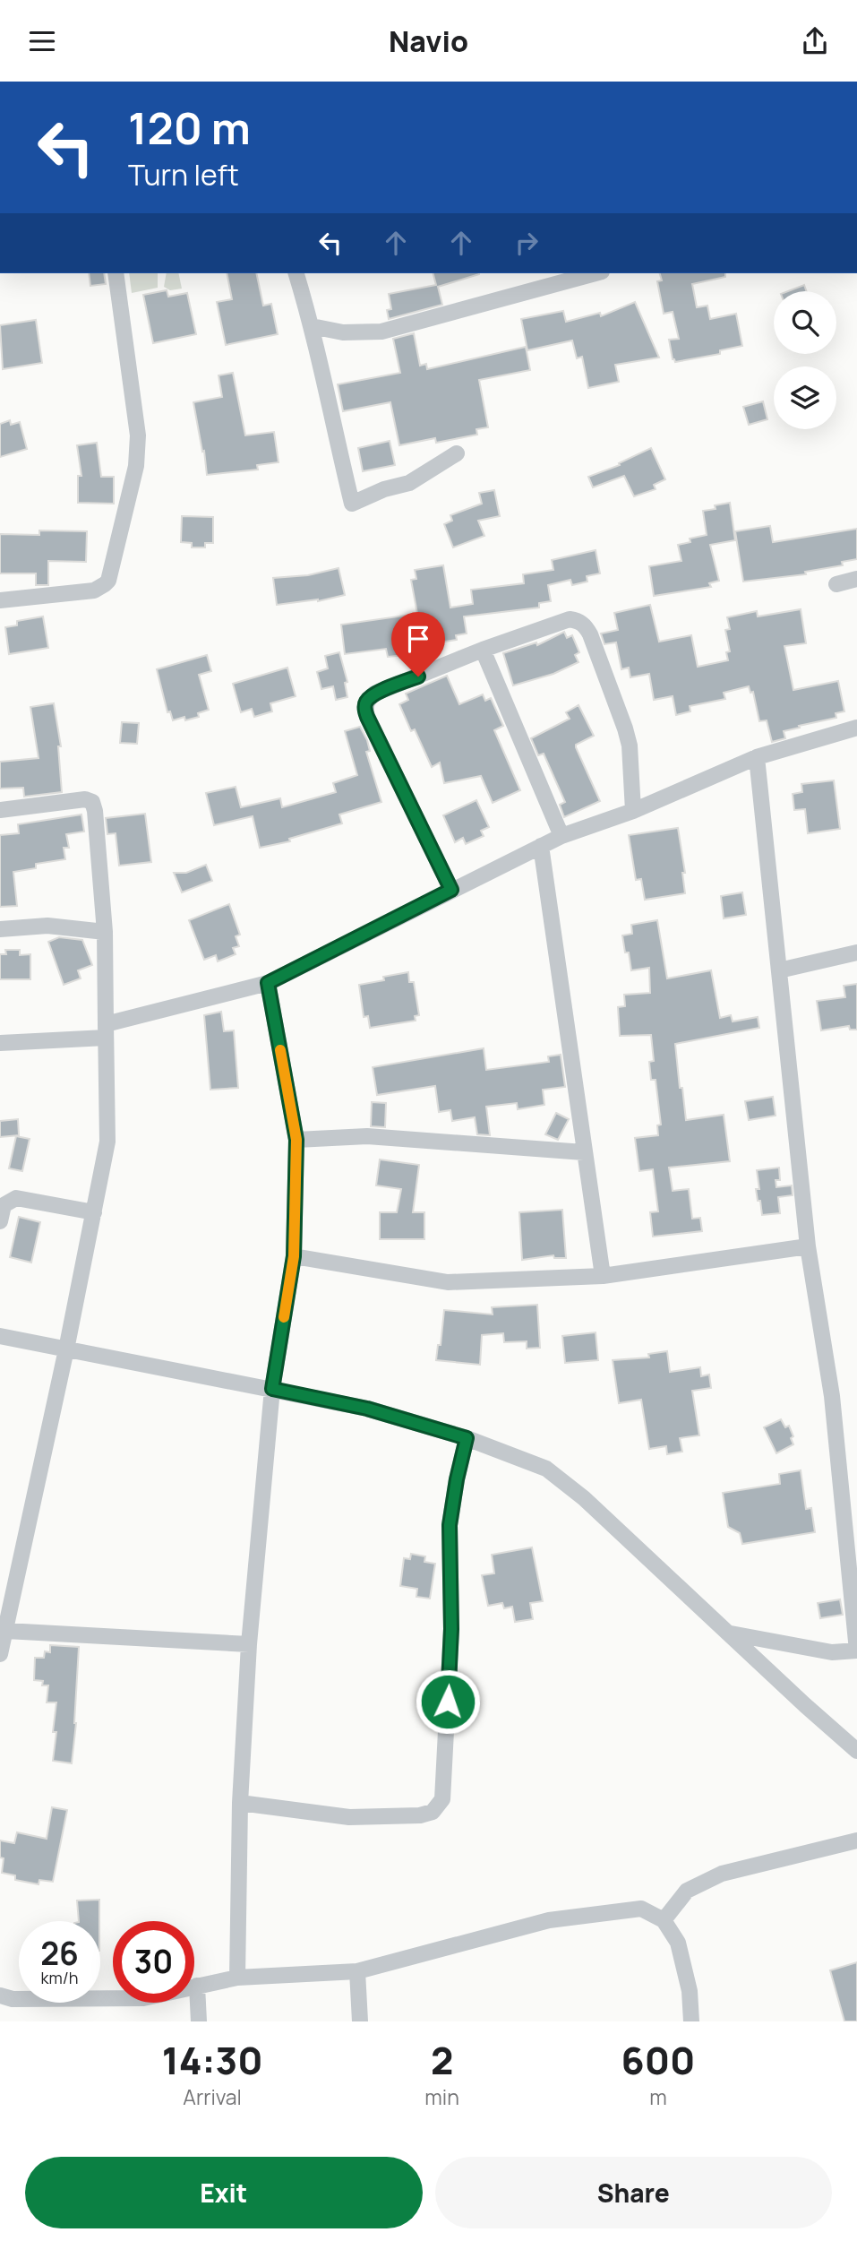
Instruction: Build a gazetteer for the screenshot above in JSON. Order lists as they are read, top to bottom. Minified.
{"page":{"header":"Navio","turn":["120 m","Turn left"],"speed":"26 km/h","limit":"30","eta":["14:30","Arrival","2","min","600","m"],"buttons":["Exit","Share"]}}
